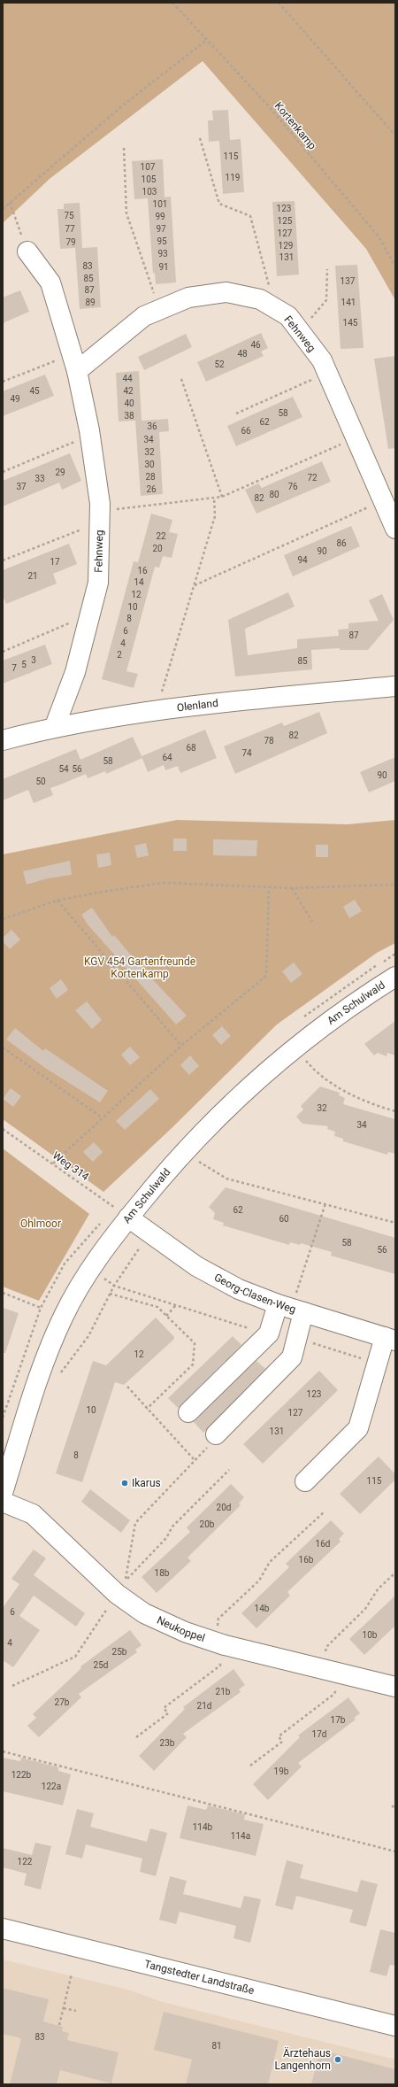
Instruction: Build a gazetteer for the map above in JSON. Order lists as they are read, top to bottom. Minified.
{"streets":{"street":["Fehnweg","Olenland","Am Schulwald","Georg-Clasen-Weg","Neukoppel","Tangstedter Landstraße"],"path":["Kortenkamp","Weg 314"]},"crossings":[["Fehnweg","Olenland"],["Am Schulwald","Weg 314"],["Am Schulwald","Georg-Clasen-Weg"],["Weg 314","Georg-Clasen-Weg"]],"parks":["KGV 454 Gartenfreunde Kortenkamp","Ohlmoor"],"places":["Ikarus","Ärztehaus Langenhorn"],"house_numbers":["115","107","119","105","103","101","123","75","99","125","77","97","127","95","79","129","93","131","83","91","85","137","87","89","141","145","46","48","52","44","45","42","49","40","58","38","62","36","66","34","32","30","29","28","72","33","37","76","26","80","82","22","86","20","90","94","17","16","21","14","12","10","8","6","87","4","2","3","85","5","7","82","78","68","74","64","58","54","56","90","50","32","34","62","60","58","56","12","123","10","127","131","8","115","20d","20b","16d","16b","18b","14b","6","10b","4","25b","25d","21b","27b","21d","17b","17d","23b","19b","122b","122a","114b","114a","122","83","81"]}
